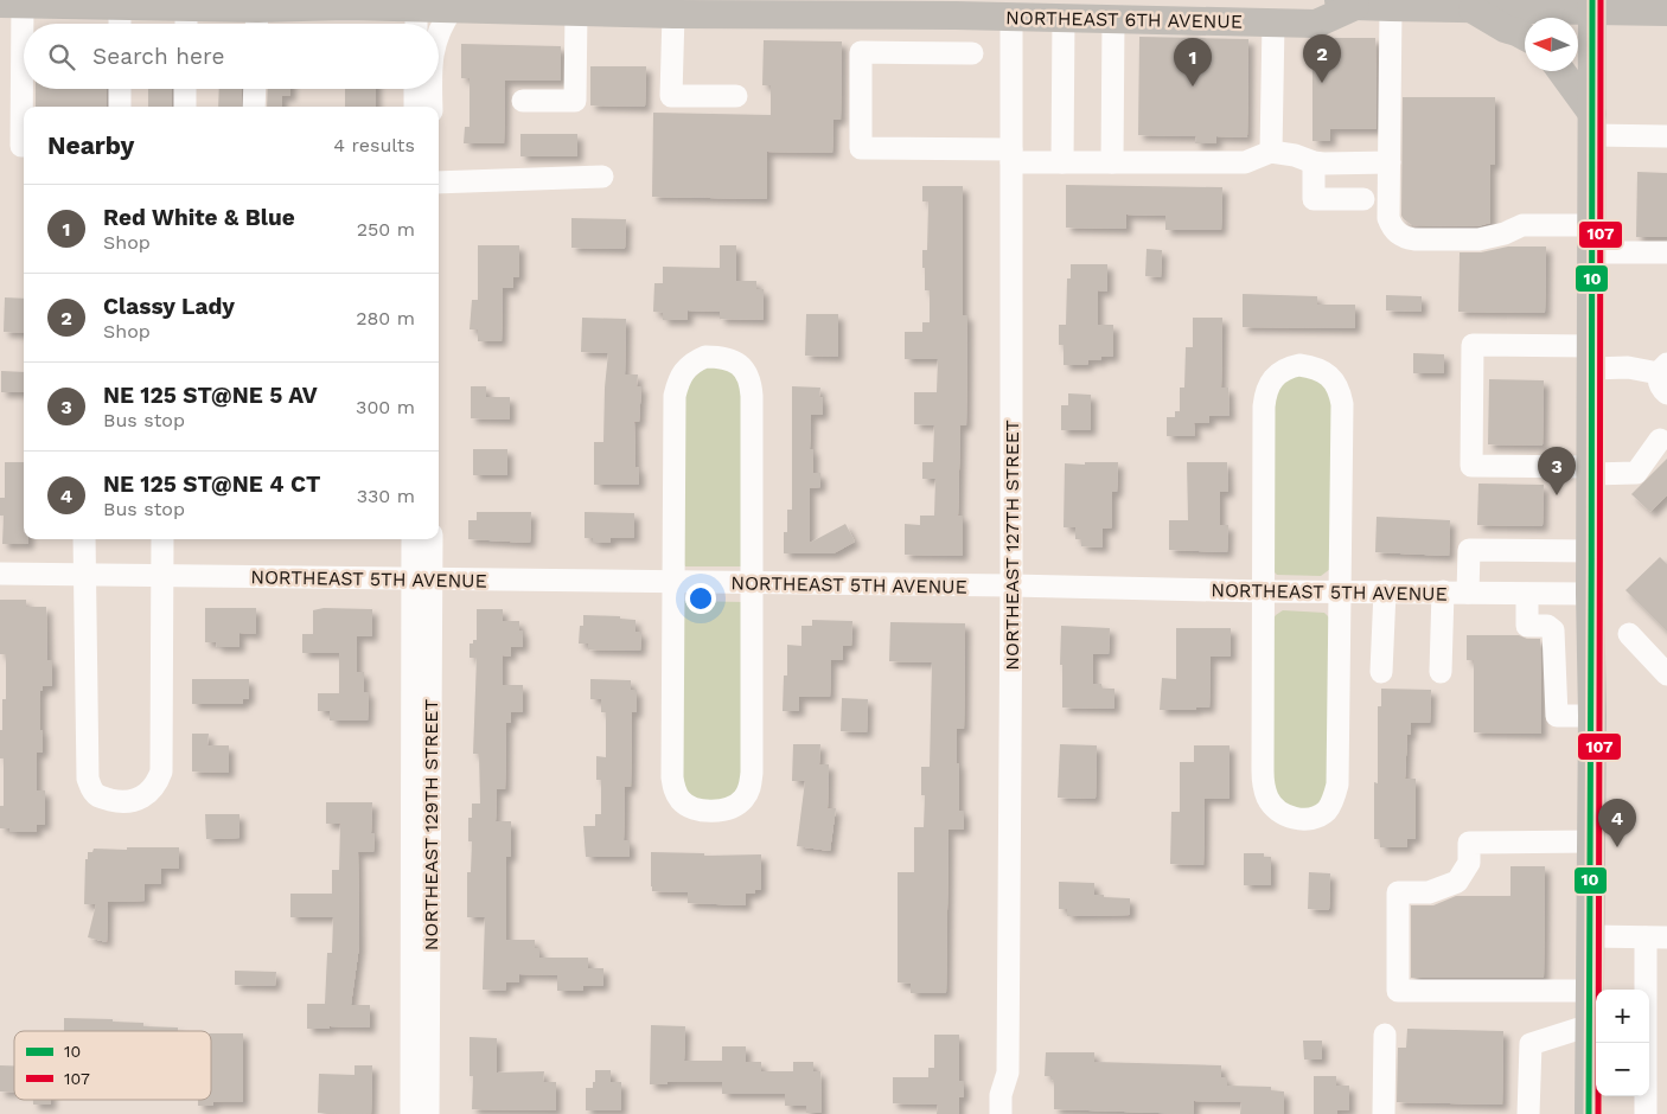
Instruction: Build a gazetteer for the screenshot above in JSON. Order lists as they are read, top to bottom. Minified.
{"streets":{"main road":["NORTHEAST 6TH AVENUE"],"street":["NORTHEAST 127TH STREET","NORTHEAST 5TH AVENUE","NORTHEAST 129TH STREET"]},"crossings":[["NORTHEAST 6TH AVENUE","NORTHEAST 127TH STREET"],["NORTHEAST 127TH STREET","NORTHEAST 5TH AVENUE"],["NORTHEAST 5TH AVENUE","NORTHEAST 129TH STREET"]],"lines":["transit line 10","transit line 107"],"legend":["10","107"],"north":"left","page":{"search":"Search here","pins":["2","1","3","4"],"heading":["Nearby","4 results"],"list":[{"mark":"1","name":"Red White & Blue","note":"Shop","value":"250 m"},{"mark":"2","name":"Classy Lady","note":"Shop","value":"280 m"},{"mark":"3","name":"NE 125 ST@NE 5 AV","note":"Bus stop","value":"300 m"},{"mark":"4","name":"NE 125 ST@NE 4 CT","note":"Bus stop","value":"330 m"}],"map_buttons":["+","−"]}}
